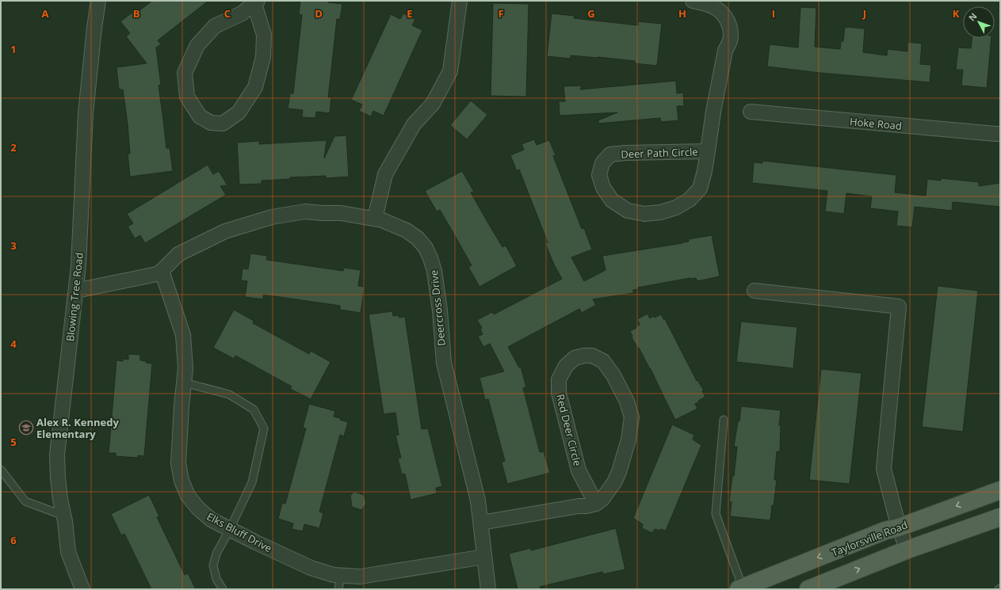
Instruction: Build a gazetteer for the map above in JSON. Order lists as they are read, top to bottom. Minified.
{"streets":{"main road":["Taylorsville Road"],"street":["Hoke Road","Deer Path Circle","Blowing Tree Road","Deercross Drive","Red Deer Circle","Elks Bluff Drive"]},"crossings":[["Blowing Tree Road","Deercross Drive"],["Deercross Drive","Elks Bluff Drive"]],"places":{"school or university":["Alex R. Kennedy Elementary"]},"north":"top left","grid":{"columns":["A","B","C","D","E","F","G","H","I","J","K"],"rows":["1","2","3","4","5","6"]}}
